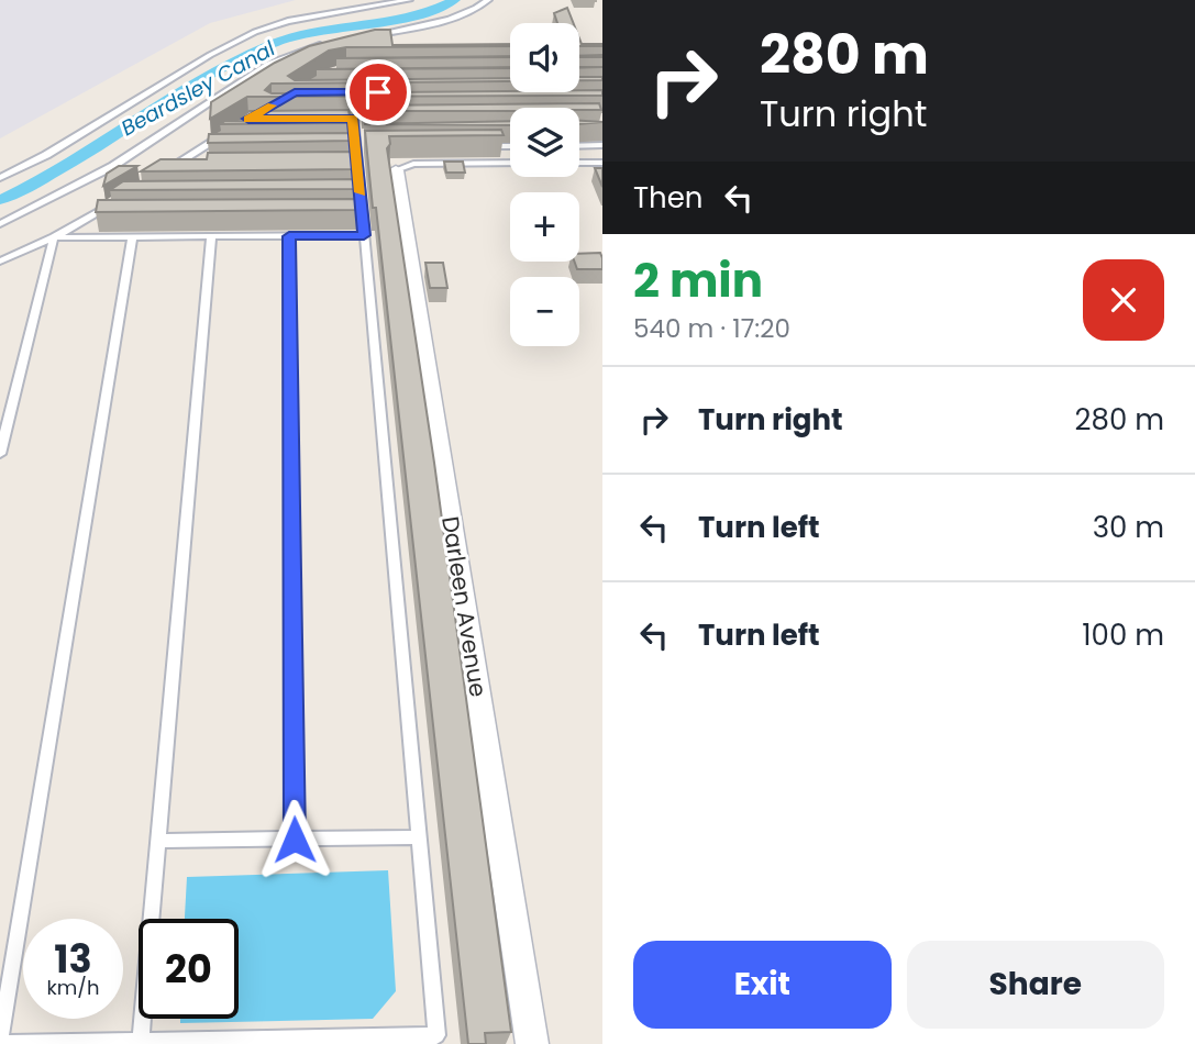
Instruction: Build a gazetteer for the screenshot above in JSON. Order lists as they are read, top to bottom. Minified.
{"streets":{"street":["Darleen Avenue"]},"water":["Beardsley Canal"],"page":{"turn":["280 m","Turn right"],"map_buttons":["+","−"],"then":"Then","heading":["2 min","540 m · 17:20"],"list":[{"name":"Turn right","value":"280 m"},{"name":"Turn left","value":"30 m"},{"name":"Turn left","value":"100 m"}],"speed":"13 km/h","limit":"20","buttons":["Exit","Share"]}}
